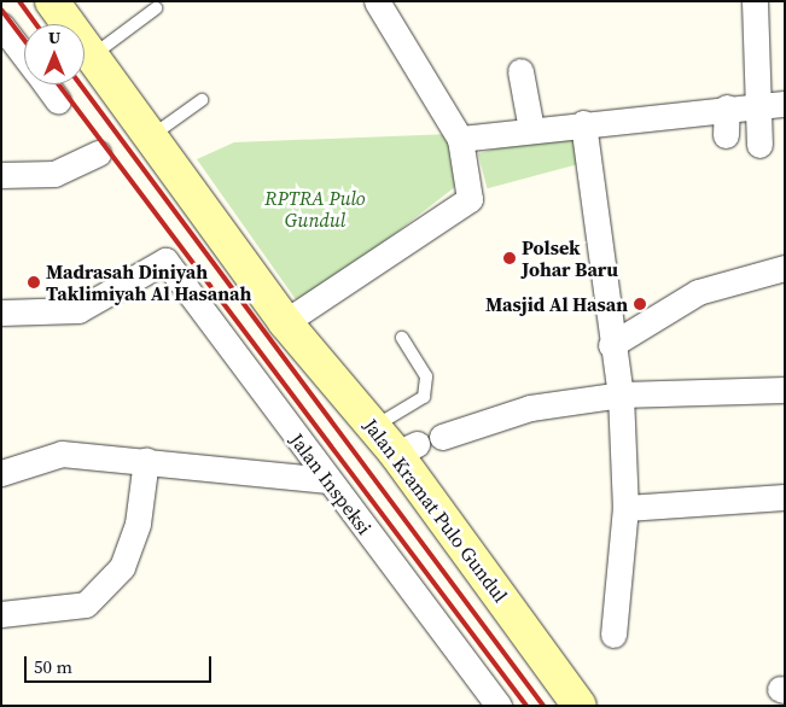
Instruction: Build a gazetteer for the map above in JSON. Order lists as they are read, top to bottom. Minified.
{"streets":{"street":["Jalan Inspeksi","Jalan Kramat Pulo Gundul"]},"parks":["RPTRA Pulo Gundul"],"places":["Polsek Johar Baru","Madrasah Diniyah Taklimiyah Al Hasanah","Masjid Al Hasan"],"scale_bar":"50 m","north":"top"}
